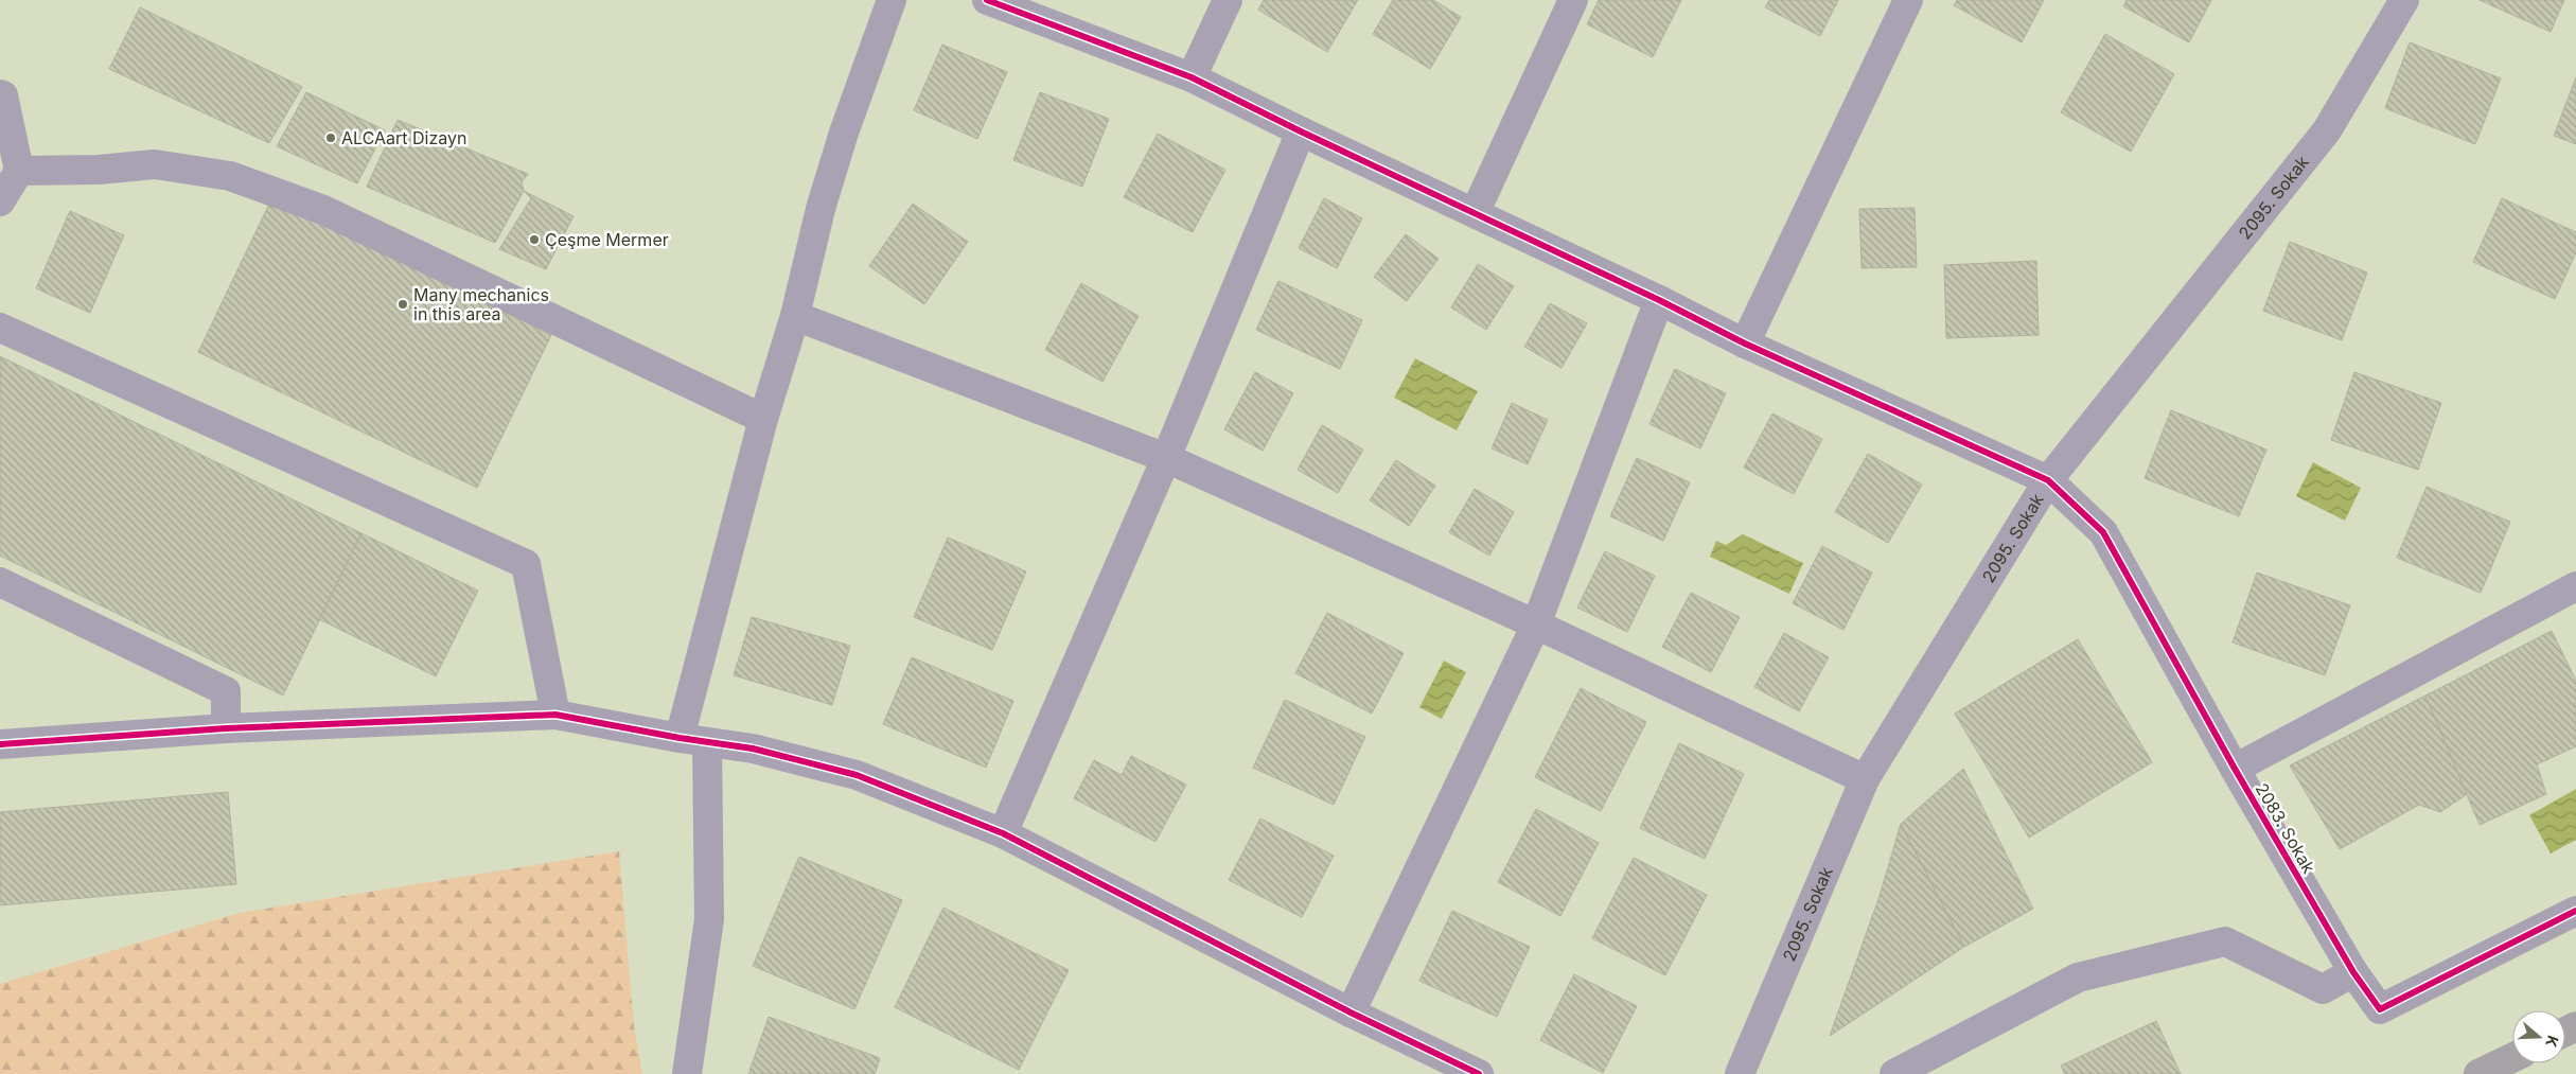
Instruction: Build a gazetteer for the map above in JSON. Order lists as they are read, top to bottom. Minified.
{"streets":{"street":["2095. Sokak","2083. Sokak"]},"crossings":[["2095. Sokak","2083. Sokak"]],"places":["ALCAart Dizayn","Çeşme Mermer","Many mechanics in this area"],"north":"right"}
